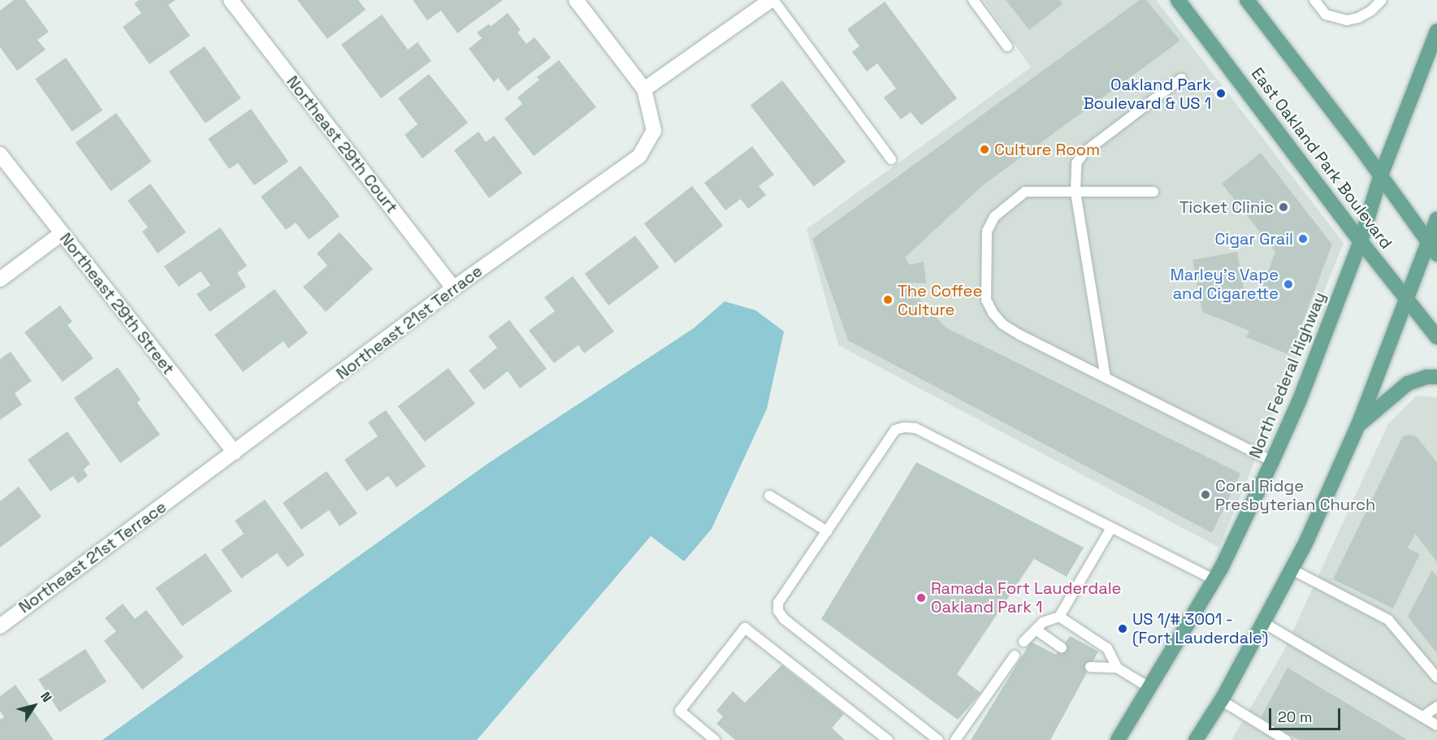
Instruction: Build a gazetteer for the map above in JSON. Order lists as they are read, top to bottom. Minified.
{"streets":{"main road":["East Oakland Park Boulevard","North Federal Highway"],"street":["Northeast 29th Court","Northeast 29th Street","Northeast 21st Terrace"]},"crossings":[["Northeast 29th Court","Northeast 21st Terrace"],["East Oakland Park Boulevard","North Federal Highway"],["Northeast 29th Street","Northeast 21st Terrace"]],"places":["Oakland Park Boulevard & US 1","Culture Room","Ticket Clinic","Cigar Grail","Marley's Vape and Cigarette","The Coffee Culture","Coral Ridge Presbyterian Church","Ramada Fort Lauderdale Oakland Park 1","US 1/# 3001 - (Fort Lauderdale)"],"scale_bar":"20 m","north":"top right"}
